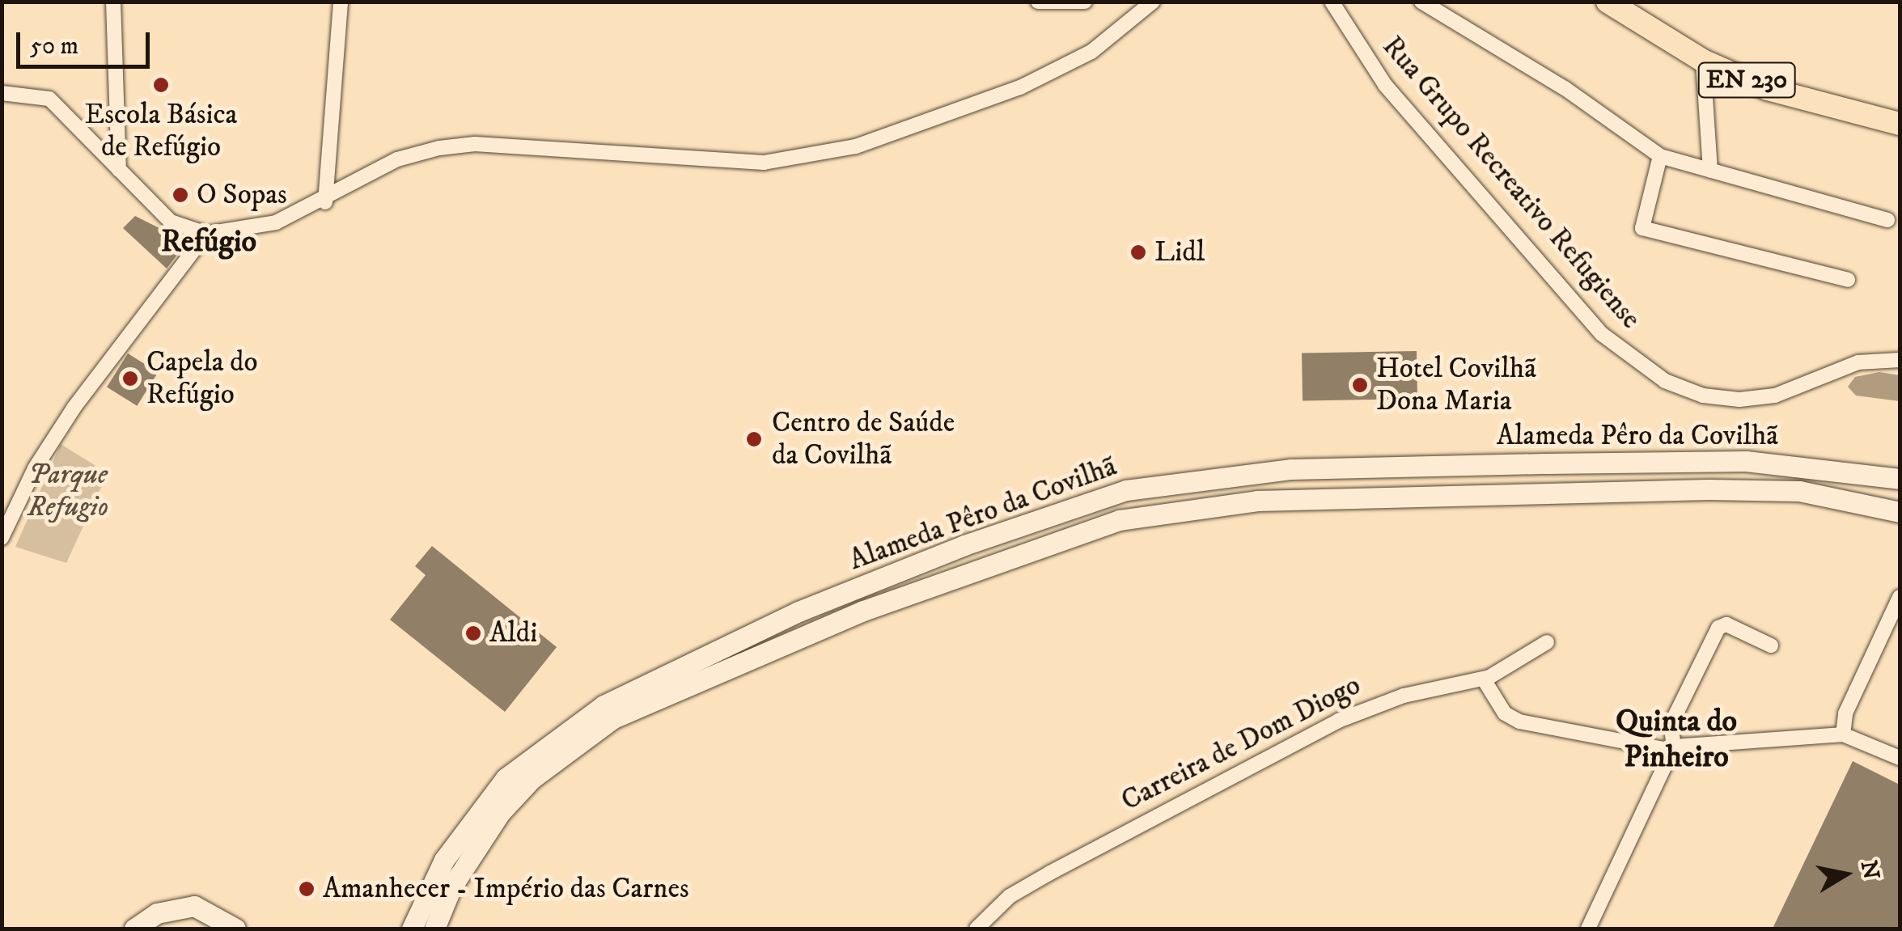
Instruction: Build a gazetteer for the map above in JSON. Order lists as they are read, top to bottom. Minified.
{"streets":{"main road":["EN 230","Alameda Pêro da Covilhã"],"street":["Rua Grupo Recreativo Refugiense","Carreira de Dom Diogo"]},"districts":["Refúgio","Quinta do Pinheiro"],"parks":["Parque Refugio"],"places":["Escola Básica de Refúgio","O Sopas","Lidl","Capela do Refúgio","Hotel Covilhã Dona Maria","Centro de Saúde da Covilhã","Aldi","Amanhecer - Império das Carnes"],"scale_bar":"50 m","north":"right"}
